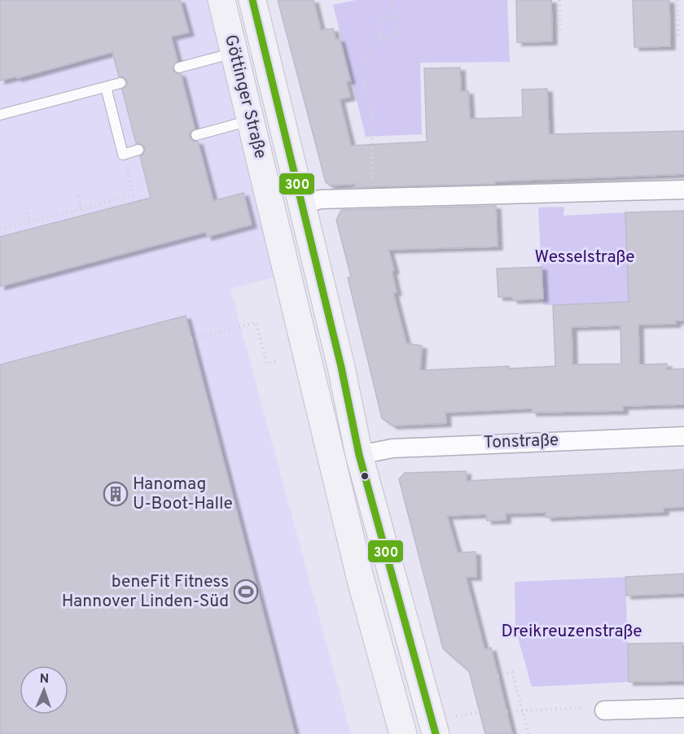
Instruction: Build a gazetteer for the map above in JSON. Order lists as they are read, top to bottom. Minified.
{"streets":{"main road":["Göttinger Straße"],"street":["Tonstraße"]},"crossings":[["Göttinger Straße","Tonstraße"]],"parks":["Wesselstraße","Dreikreuzenstraße"],"places":{"building":["Hanomag U-Boot-Halle"],"sports":["beneFit Fitness Hannover Linden-Süd"]},"lines":["transit line 300"],"north":"top"}
